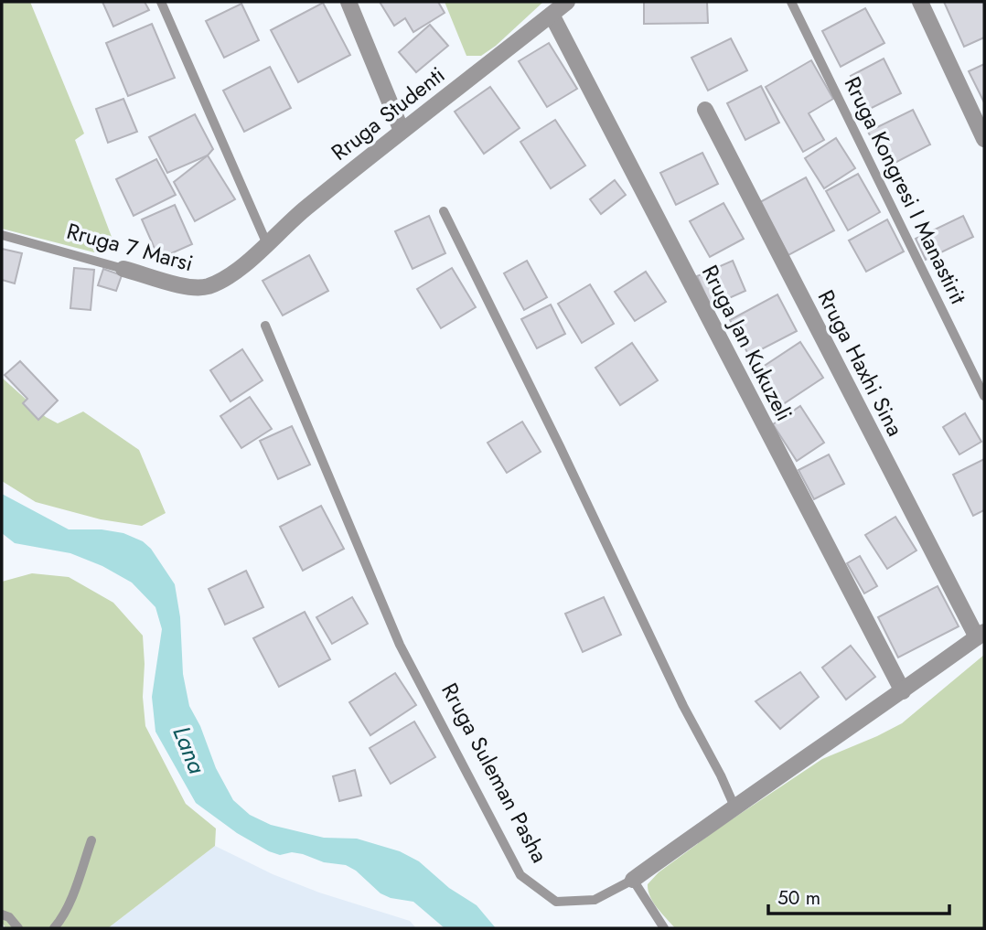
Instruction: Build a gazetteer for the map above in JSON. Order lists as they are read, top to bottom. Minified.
{"streets":{"street":["Rruga Studenti","Rruga 7 Marsi","Rruga Jan Kukuzeli","Rruga Haxhi Sina","Rruga Suleman Pasha"],"lane":["Rruga Kongresi I Manastirit"]},"crossings":[["Rruga Studenti","Rruga 7 Marsi"],["Rruga Studenti","Rruga Jan Kukuzeli"],["Rruga Jan Kukuzeli","Rruga Suleman Pasha"],["Rruga Haxhi Sina","Rruga Suleman Pasha"]],"water":["Lana"],"scale_bar":"50 m"}
